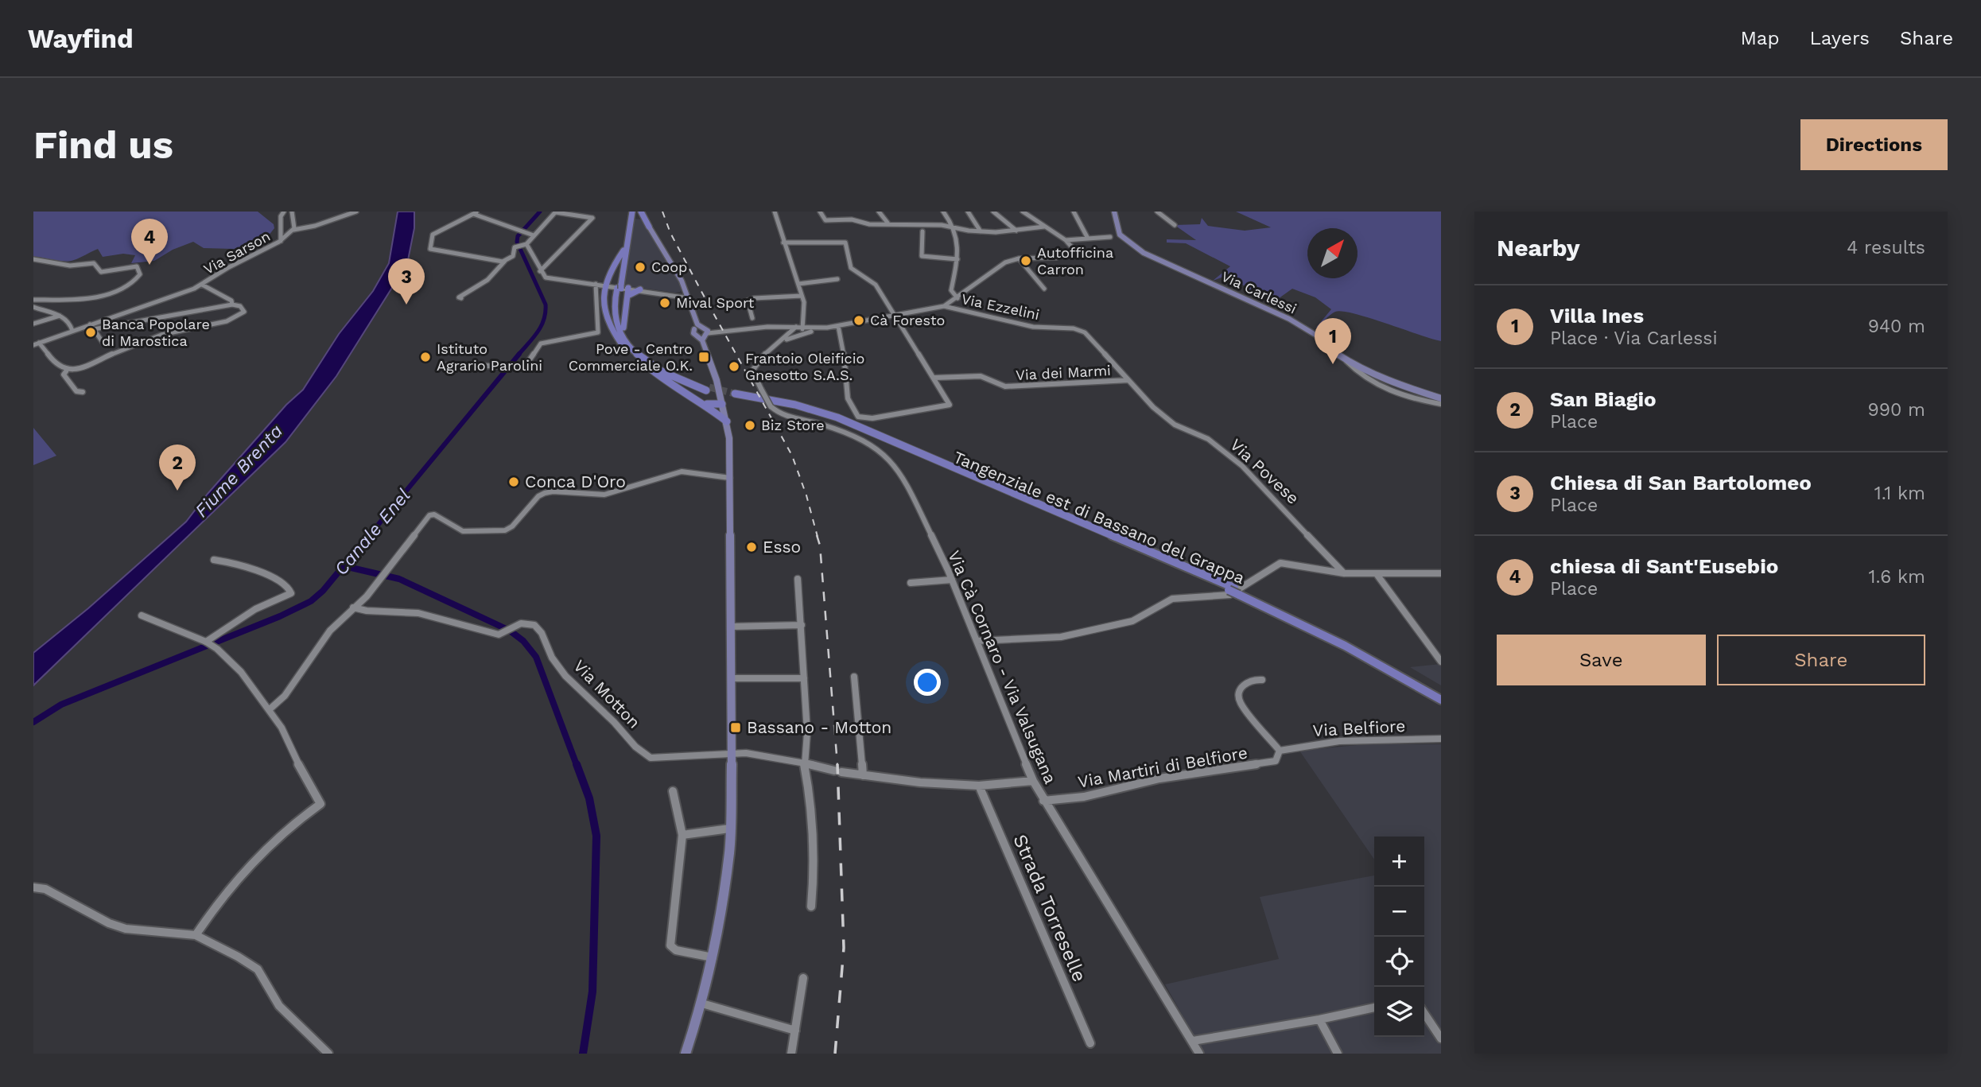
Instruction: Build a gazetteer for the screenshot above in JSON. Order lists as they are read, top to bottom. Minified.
{"streets":{"highway":["Tangenziale est di Bassano del Grappa"],"main road":["Via Carlessi"],"street":["Via Sarson","Via Ezzelini","Via dei Marmi","Via Povese","Via Cà Cornaro - Via Valsugana","Via Motton","Via Belfiore","Via Martiri di Belfiore","Strada Torreselle"]},"crossings":[["Via Ezzelini","Via Povese"],["Via dei Marmi","Via Povese"],["Via Cà Cornaro - Via Valsugana","Via Martiri di Belfiore"],["Via Belfiore","Via Martiri di Belfiore"]],"water":["Fiume Brenta","Canale Enel"],"places":{"other":["Autofficina Carron","Coop","Mival Sport","Cà Foresto","Banca Popolare di Marostica","Istituto Agrario Parolini","Frantoio Oleificio Gnesotto S.A.S.","Biz Store","Conca D'Oro","Esso"],"transit":["Pove - Centro Commerciale O.K.","Bassano - Motton"]},"north":"top right","page":{"header":"Wayfind","nav":["Map","Layers","Share"],"buttons":["Directions",["Save","Share"]],"title":"Find us","heading":["Nearby","4 results"],"pins":["4","3","1","2"],"list":[{"mark":"1","name":"Villa Ines","note":"Place · Via Carlessi","value":"940 m"},{"mark":"2","name":"San Biagio","note":"Place","value":"990 m"},{"mark":"3","name":"Chiesa di San Bartolomeo","note":"Place","value":"1.1 km"},{"mark":"4","name":"chiesa di Sant'Eusebio","note":"Place","value":"1.6 km"}],"map_buttons":["+","−"]}}
